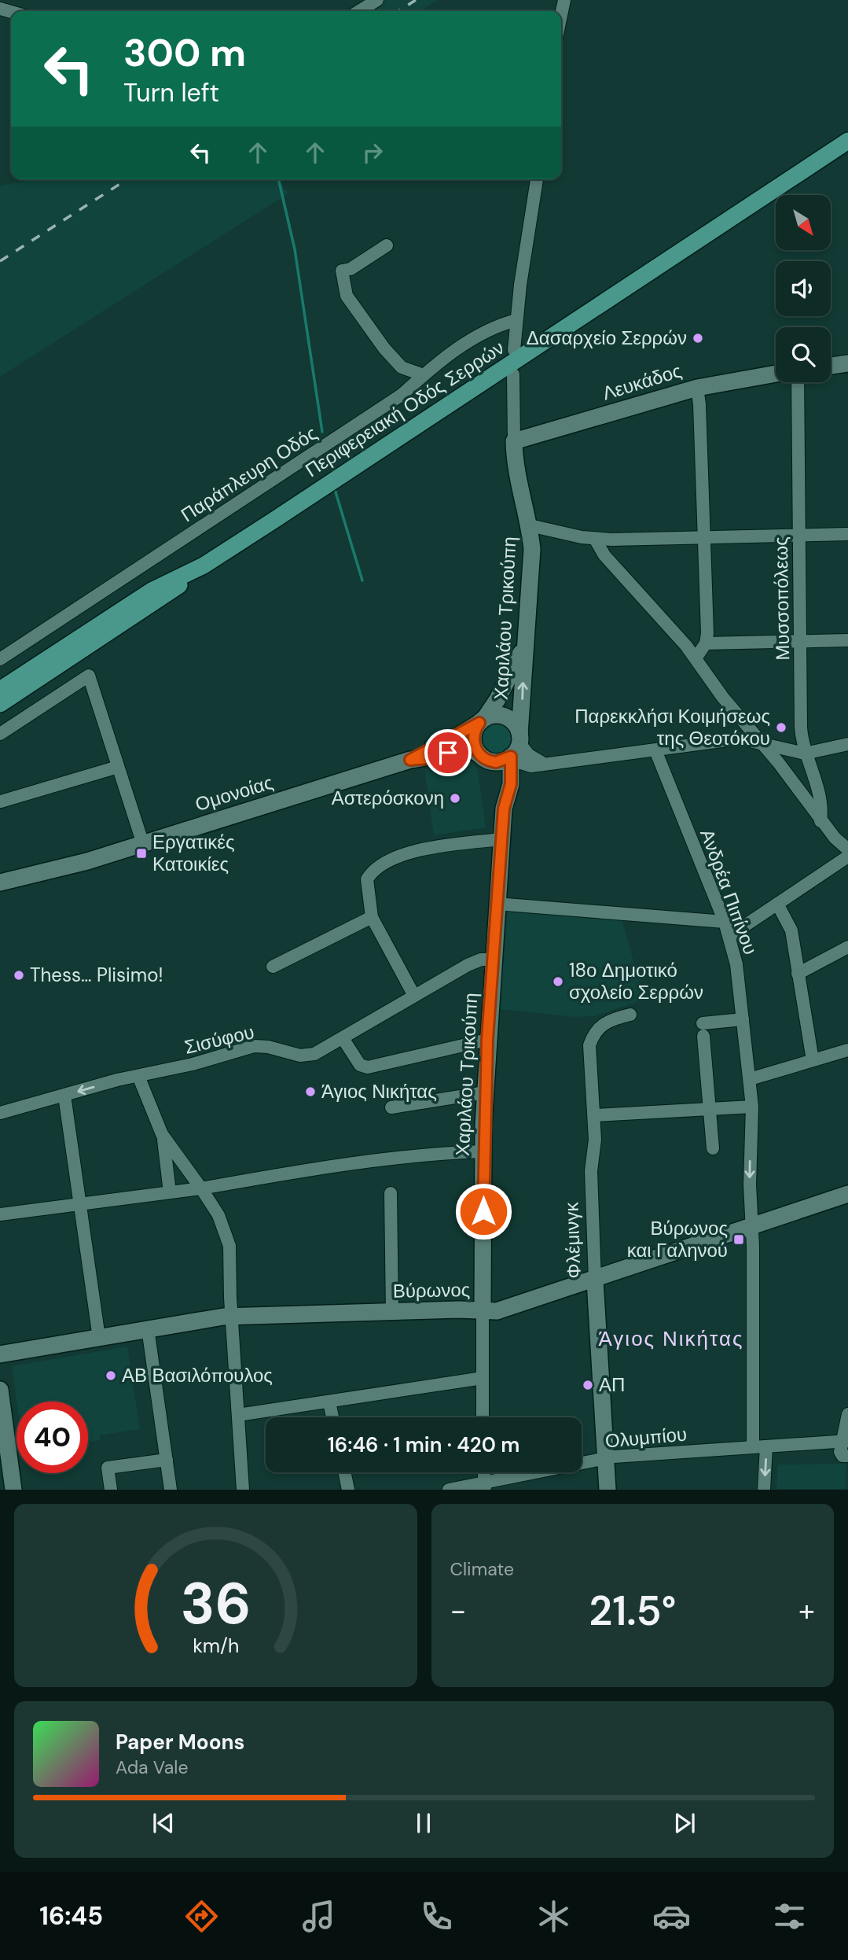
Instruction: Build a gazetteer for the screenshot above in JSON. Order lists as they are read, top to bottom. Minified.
{"streets":{"main road":["Περιφερειακή Οδός Σερρών"],"street":["Λευκάδος","Παράπλευρη Οδός","Μυσσοπόλεως","Χαριλάου Τρικούπη","Ομονοίας","Ανδρέα Πιπίνου","Σισύφου","Φλέμινγκ","Βύρωνος","Ολυμπίου"]},"crossings":[["Λευκάδος","Χαριλάου Τρικούπη"],["Χαριλάου Τρικούπη","Ομονοίας"],["Χαριλάου Τρικούπη","Σισύφου"],["Χαριλάου Τρικούπη","Βύρωνος"],["Ανδρέα Πιπίνου","Βύρωνος"],["Ανδρέα Πιπίνου","Ολυμπίου"],["Φλέμινγκ","Βύρωνος"],["Φλέμινγκ","Ολυμπίου"]],"districts":["Άγιος Νικήτας"],"places":{"other":["Δασαρχείο Σερρών","Παρεκκλήσι Κοιμήσεως της Θεοτόκου","Αστερόσκονη","Thess… Plisimo!","18ο Δημοτικό σχολείο Σερρών","Άγιος Νικήτας","ΑΒ Βασιλόπουλος","ΑΠ"],"transit":["Εργατικές Κατοικίες","Βύρωνος και Γαληνού"]},"north":"bottom right","page":{"turn":["300 m","Turn left"],"limit":"40","trip":"16:46 · 1 min · 420 m","tile":"Climate","heat":["−","21.5°","+"],"song":["Paper Moons","Ada Vale"],"tabs":"16:45","gauge":["36","km/h"]}}
